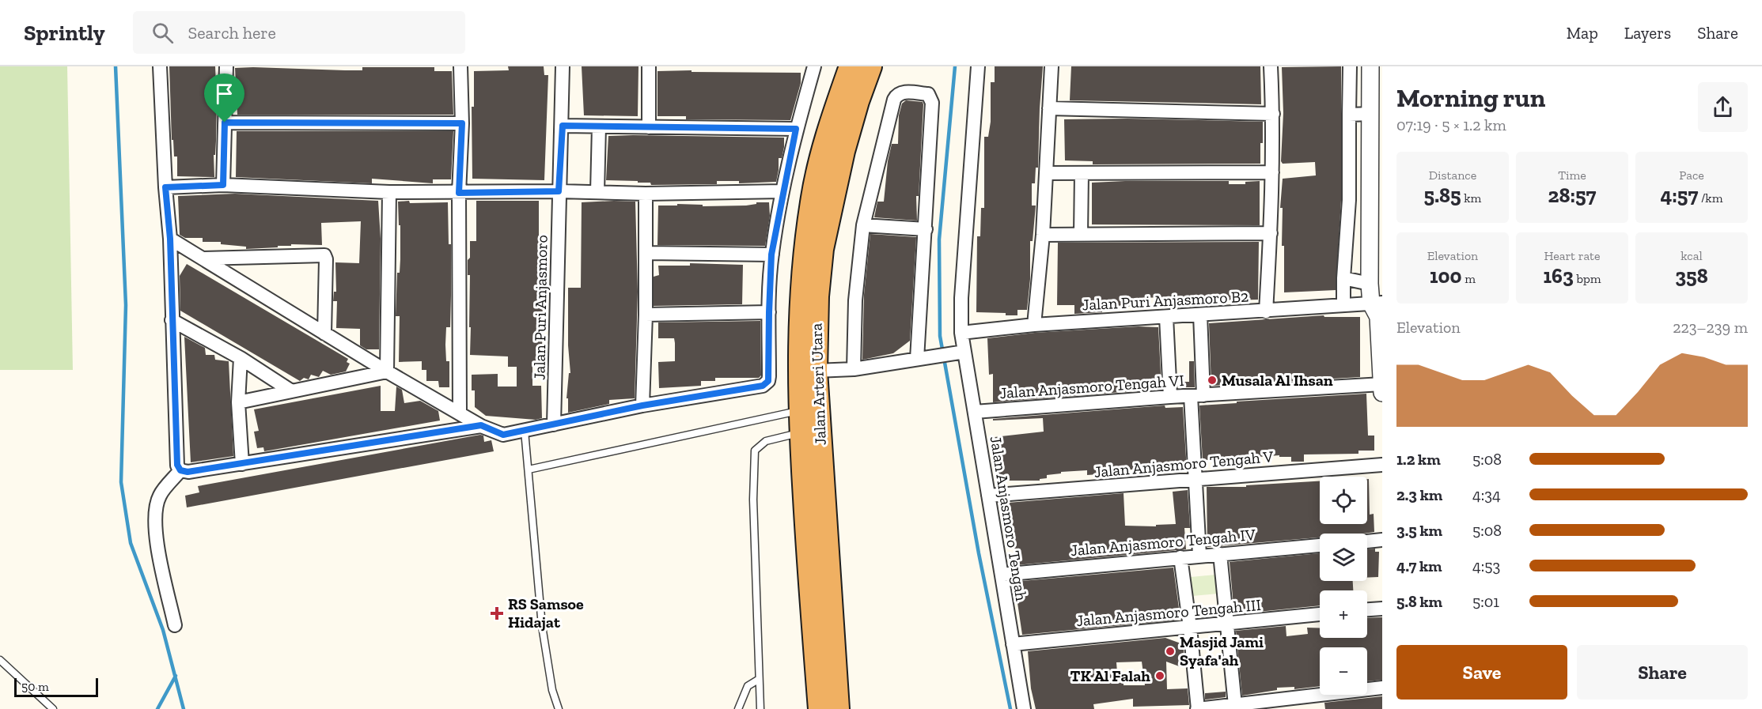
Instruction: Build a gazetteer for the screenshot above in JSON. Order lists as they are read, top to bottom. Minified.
{"streets":{"highway":["Jalan Arteri Utara"],"street":["Jalan Puri Anjasmoro B2","Jalan Puri Anjasmoro","Jalan Anjasmoro Tengah VI","Jalan Anjasmoro Tengah V","Jalan Anjasmoro Tengah","Jalan Anjasmoro Tengah IV","Jalan Anjasmoro Tengah III"]},"crossings":[["Jalan Puri Anjasmoro B2","Jalan Anjasmoro Tengah"],["Jalan Anjasmoro Tengah VI","Jalan Anjasmoro Tengah"],["Jalan Anjasmoro Tengah V","Jalan Anjasmoro Tengah"],["Jalan Anjasmoro Tengah","Jalan Anjasmoro Tengah IV"],["Jalan Anjasmoro Tengah","Jalan Anjasmoro Tengah III"]],"places":{"other":["Musala Al Ihsan","Masjid Jami Syafa'ah","TK Al Falah"],"health":["RS Samsoe Hidajat"]},"scale_bar":"50 m","page":{"header":"Sprintly","search":"Search here","nav":["Map","Layers","Share"],"heading":["Morning run","07:19 · 5 × 1.2 km"],"stats":[["Distance","5.85 km"],["Time","28:57"],["Pace","4:57 /km"],["Elevation","100 m"],["Heart rate","163 bpm"],["kcal","358"]],"chart":["Elevation","223–239 m"],"list":[{"name":"1.2 km","note":"5:08"},{"name":"2.3 km","note":"4:34"},{"name":"3.5 km","note":"5:08"},{"name":"4.7 km","note":"4:53"},{"name":"5.8 km","note":"5:01"}],"map_buttons":["+","−"],"buttons":["Save","Share"],"scale":"50 m"}}
